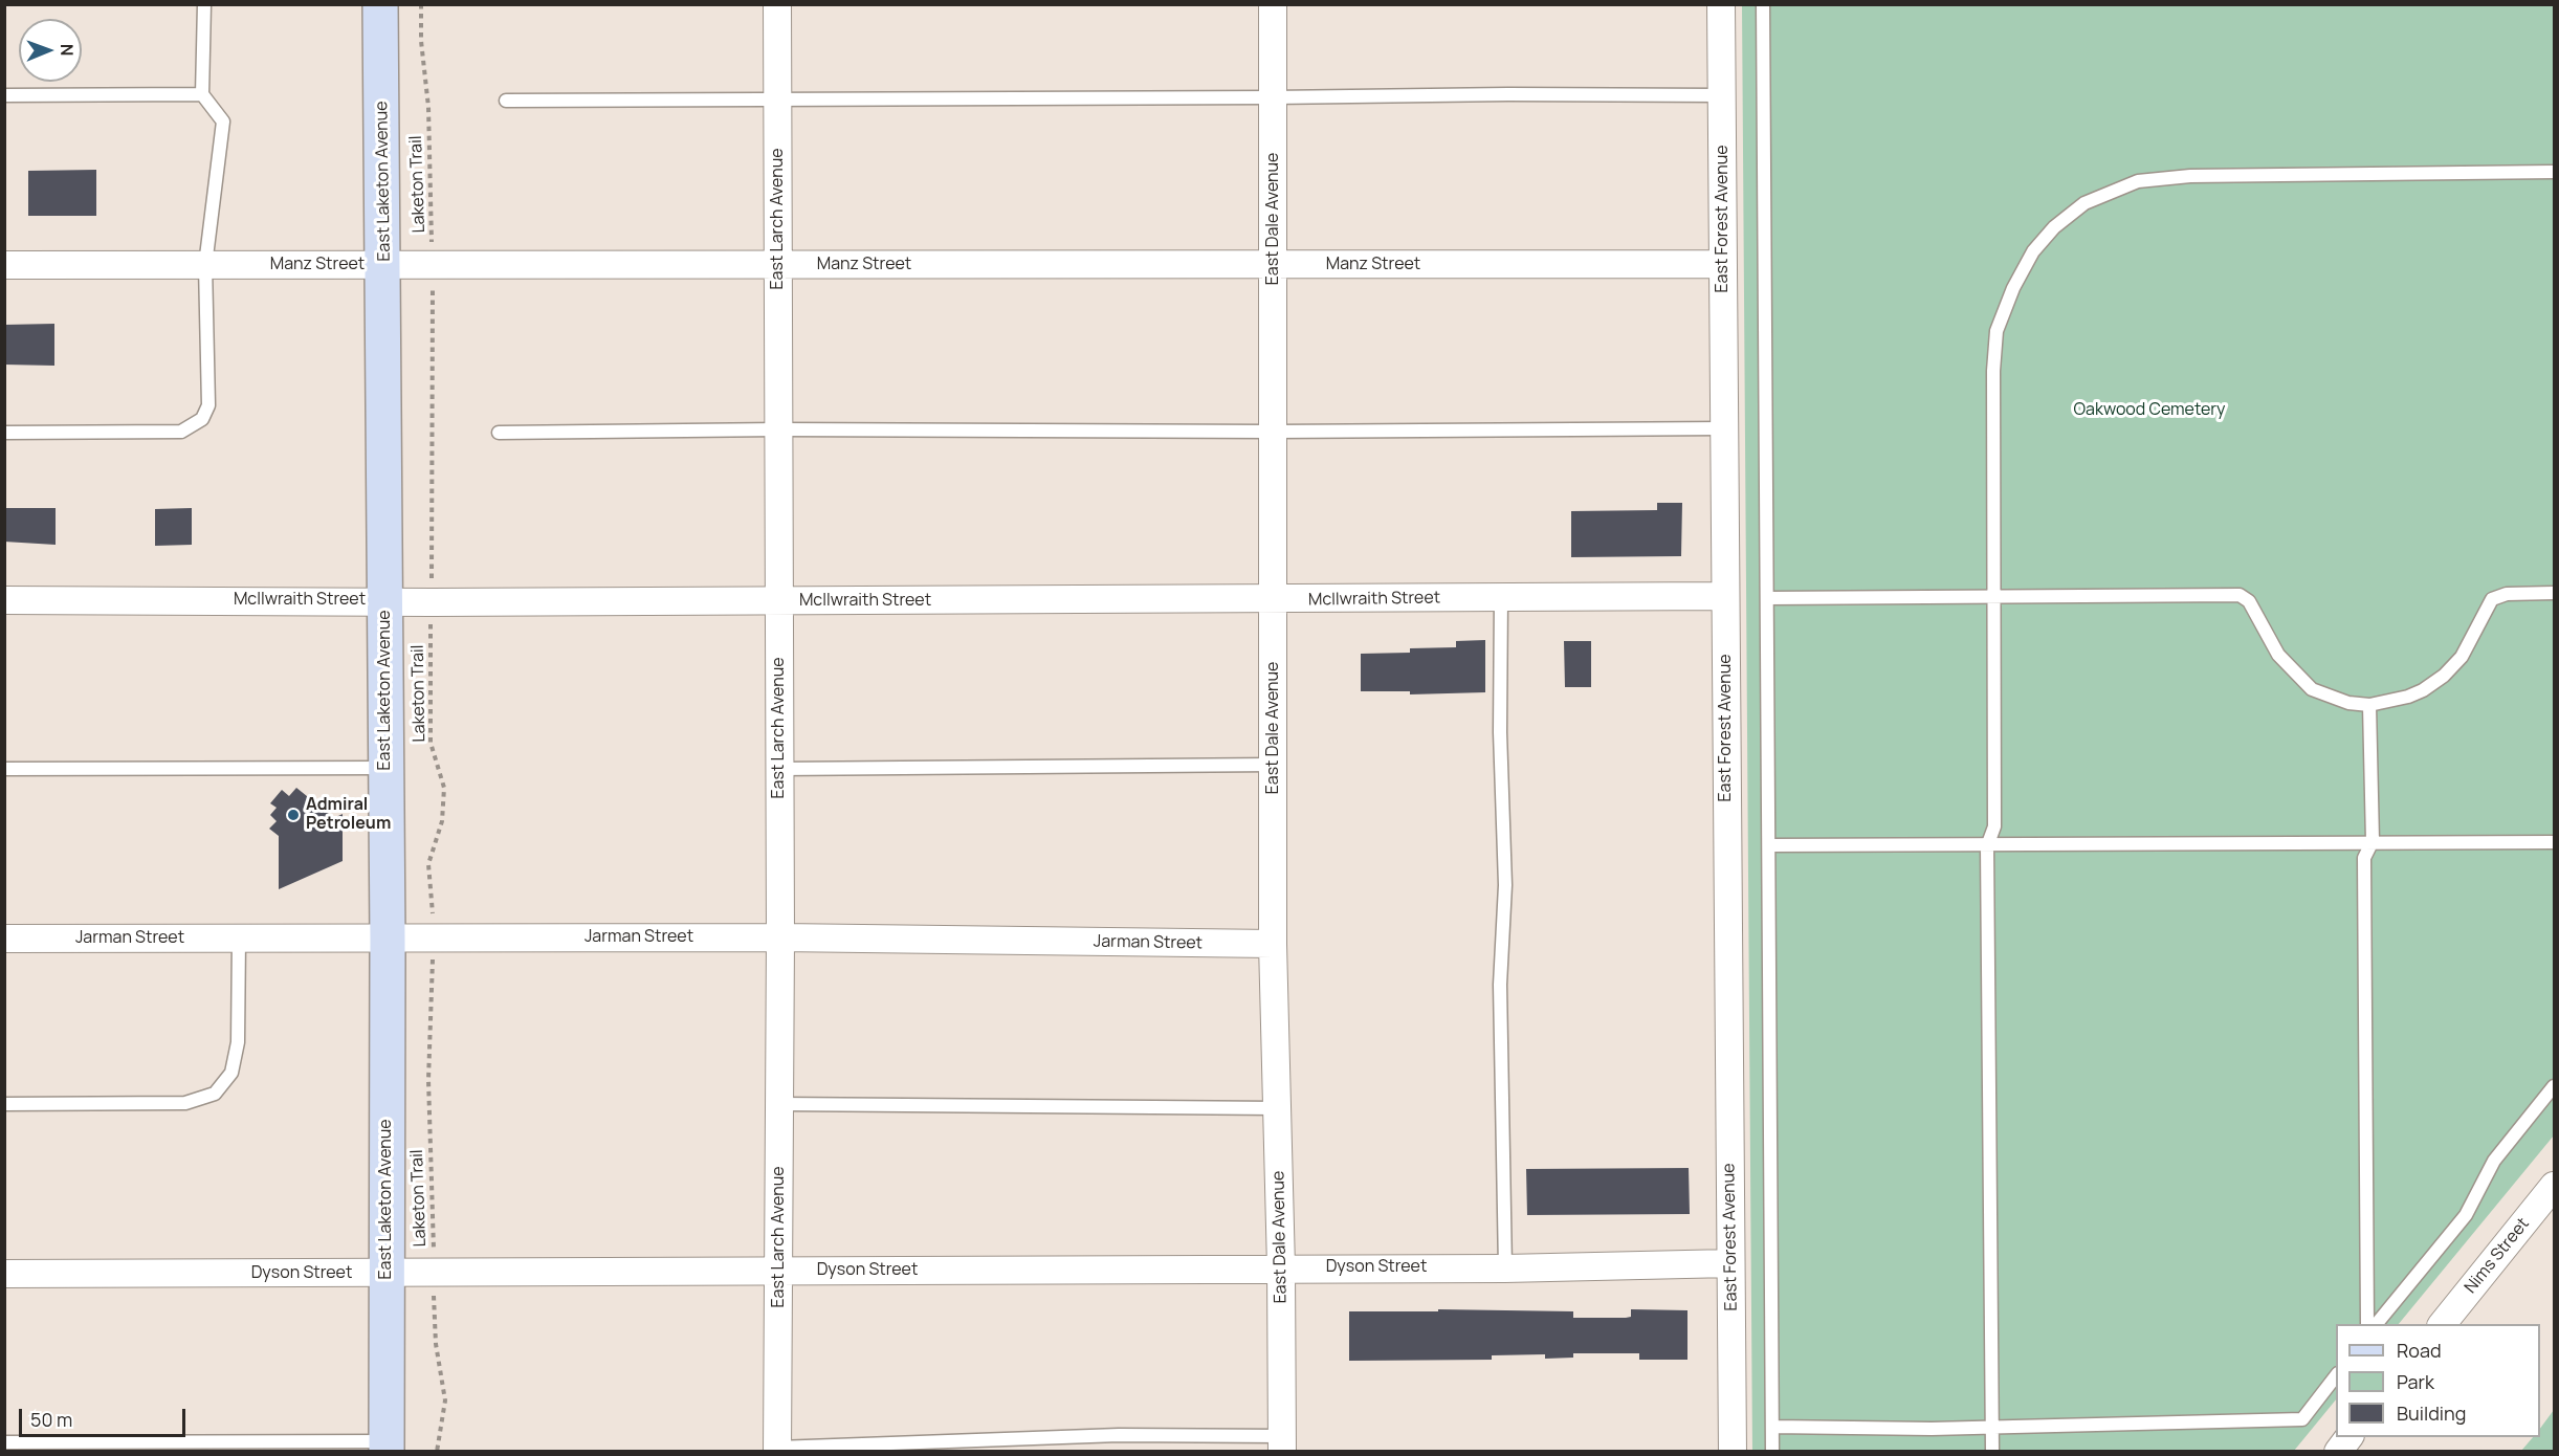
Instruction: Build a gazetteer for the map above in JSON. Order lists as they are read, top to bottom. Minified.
{"streets":{"main road":["East Laketon Avenue"],"street":["East Larch Avenue","East Dale Avenue","East Forest Avenue","Manz Street","McIlwraith Street","Jarman Street","Nims Street","Dyson Street"],"path":["Laketon Trail"]},"crossings":[["East Laketon Avenue","Manz Street"],["East Laketon Avenue","McIlwraith Street"],["East Laketon Avenue","Jarman Street"],["East Laketon Avenue","Dyson Street"],["Laketon Trail","Manz Street"],["Laketon Trail","McIlwraith Street"],["Laketon Trail","Jarman Street"],["Laketon Trail","Dyson Street"],["East Larch Avenue","Manz Street"],["East Larch Avenue","McIlwraith Street"],["East Larch Avenue","Jarman Street"],["East Larch Avenue","Dyson Street"],["East Dale Avenue","Manz Street"],["East Dale Avenue","McIlwraith Street"],["East Dale Avenue","Jarman Street"],["East Dale Avenue","Dyson Street"],["East Forest Avenue","Manz Street"],["East Forest Avenue","McIlwraith Street"],["East Forest Avenue","Dyson Street"]],"parks":["Oakwood Cemetery"],"places":["Admiral Petroleum"],"legend":["Road","Park","Building"],"scale_bar":"50 m","north":"right"}
